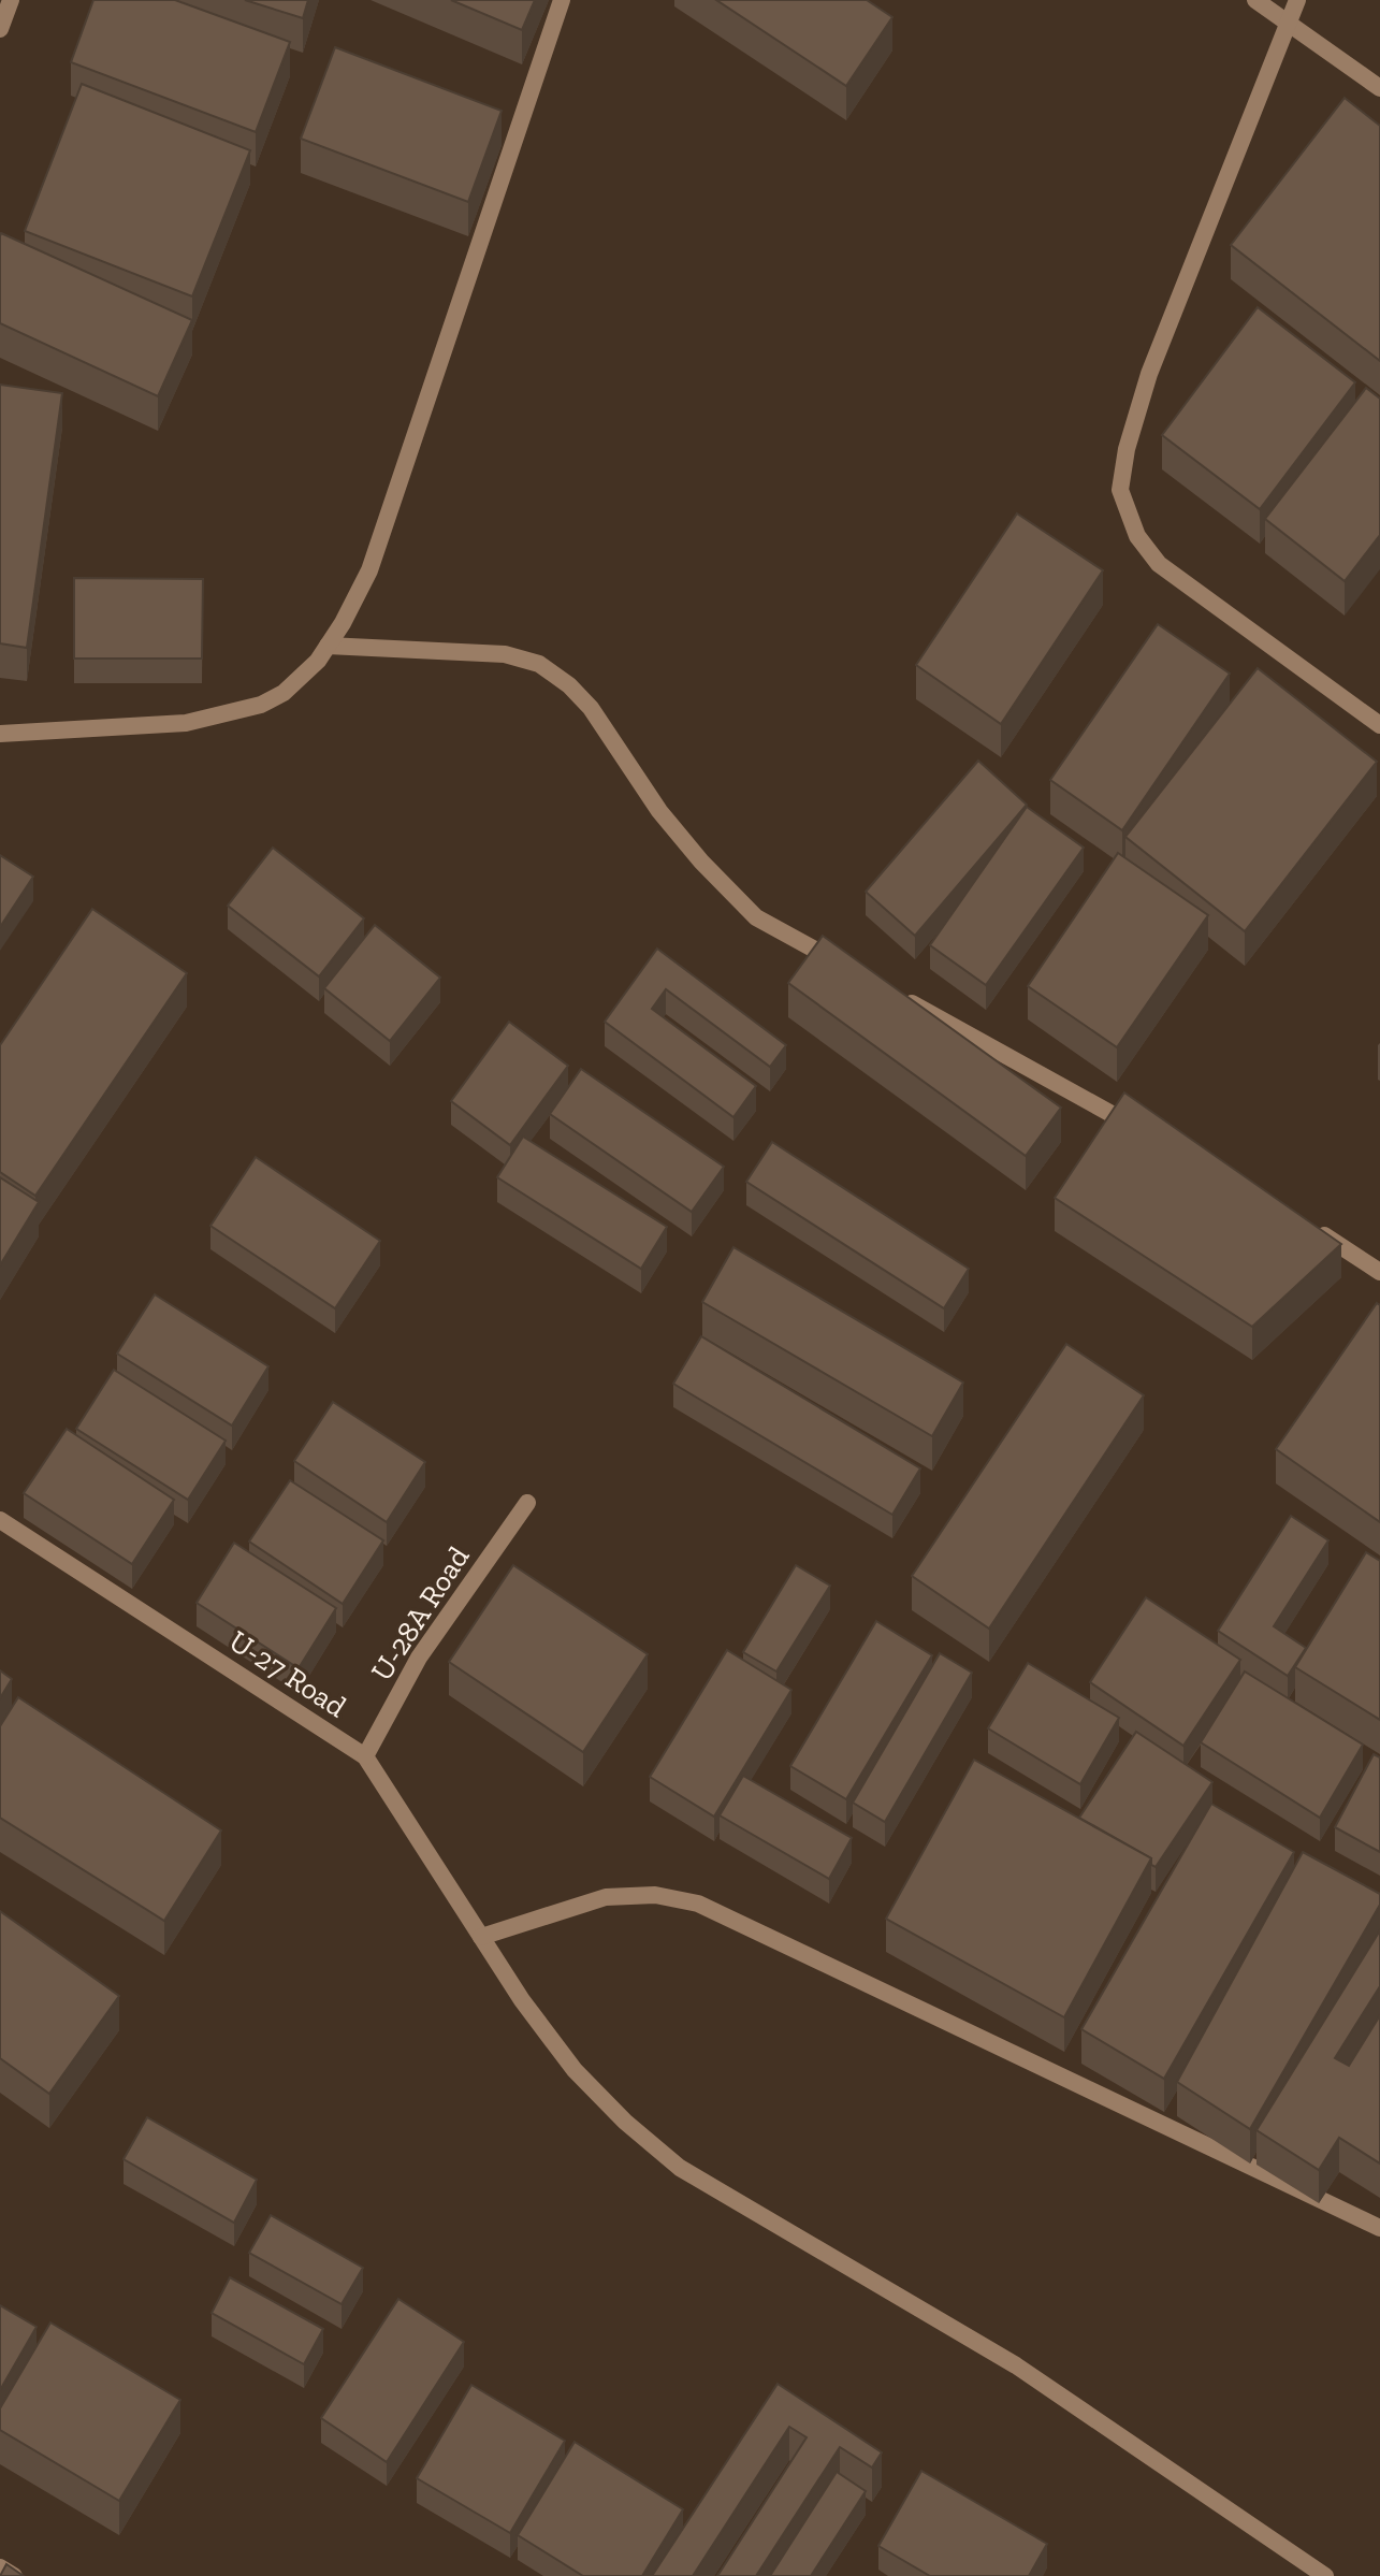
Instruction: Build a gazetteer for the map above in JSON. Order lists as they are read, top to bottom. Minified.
{"streets":{"street":["U-28A Road","U-27 Road"]},"crossings":[["U-28A Road","U-27 Road"]]}
